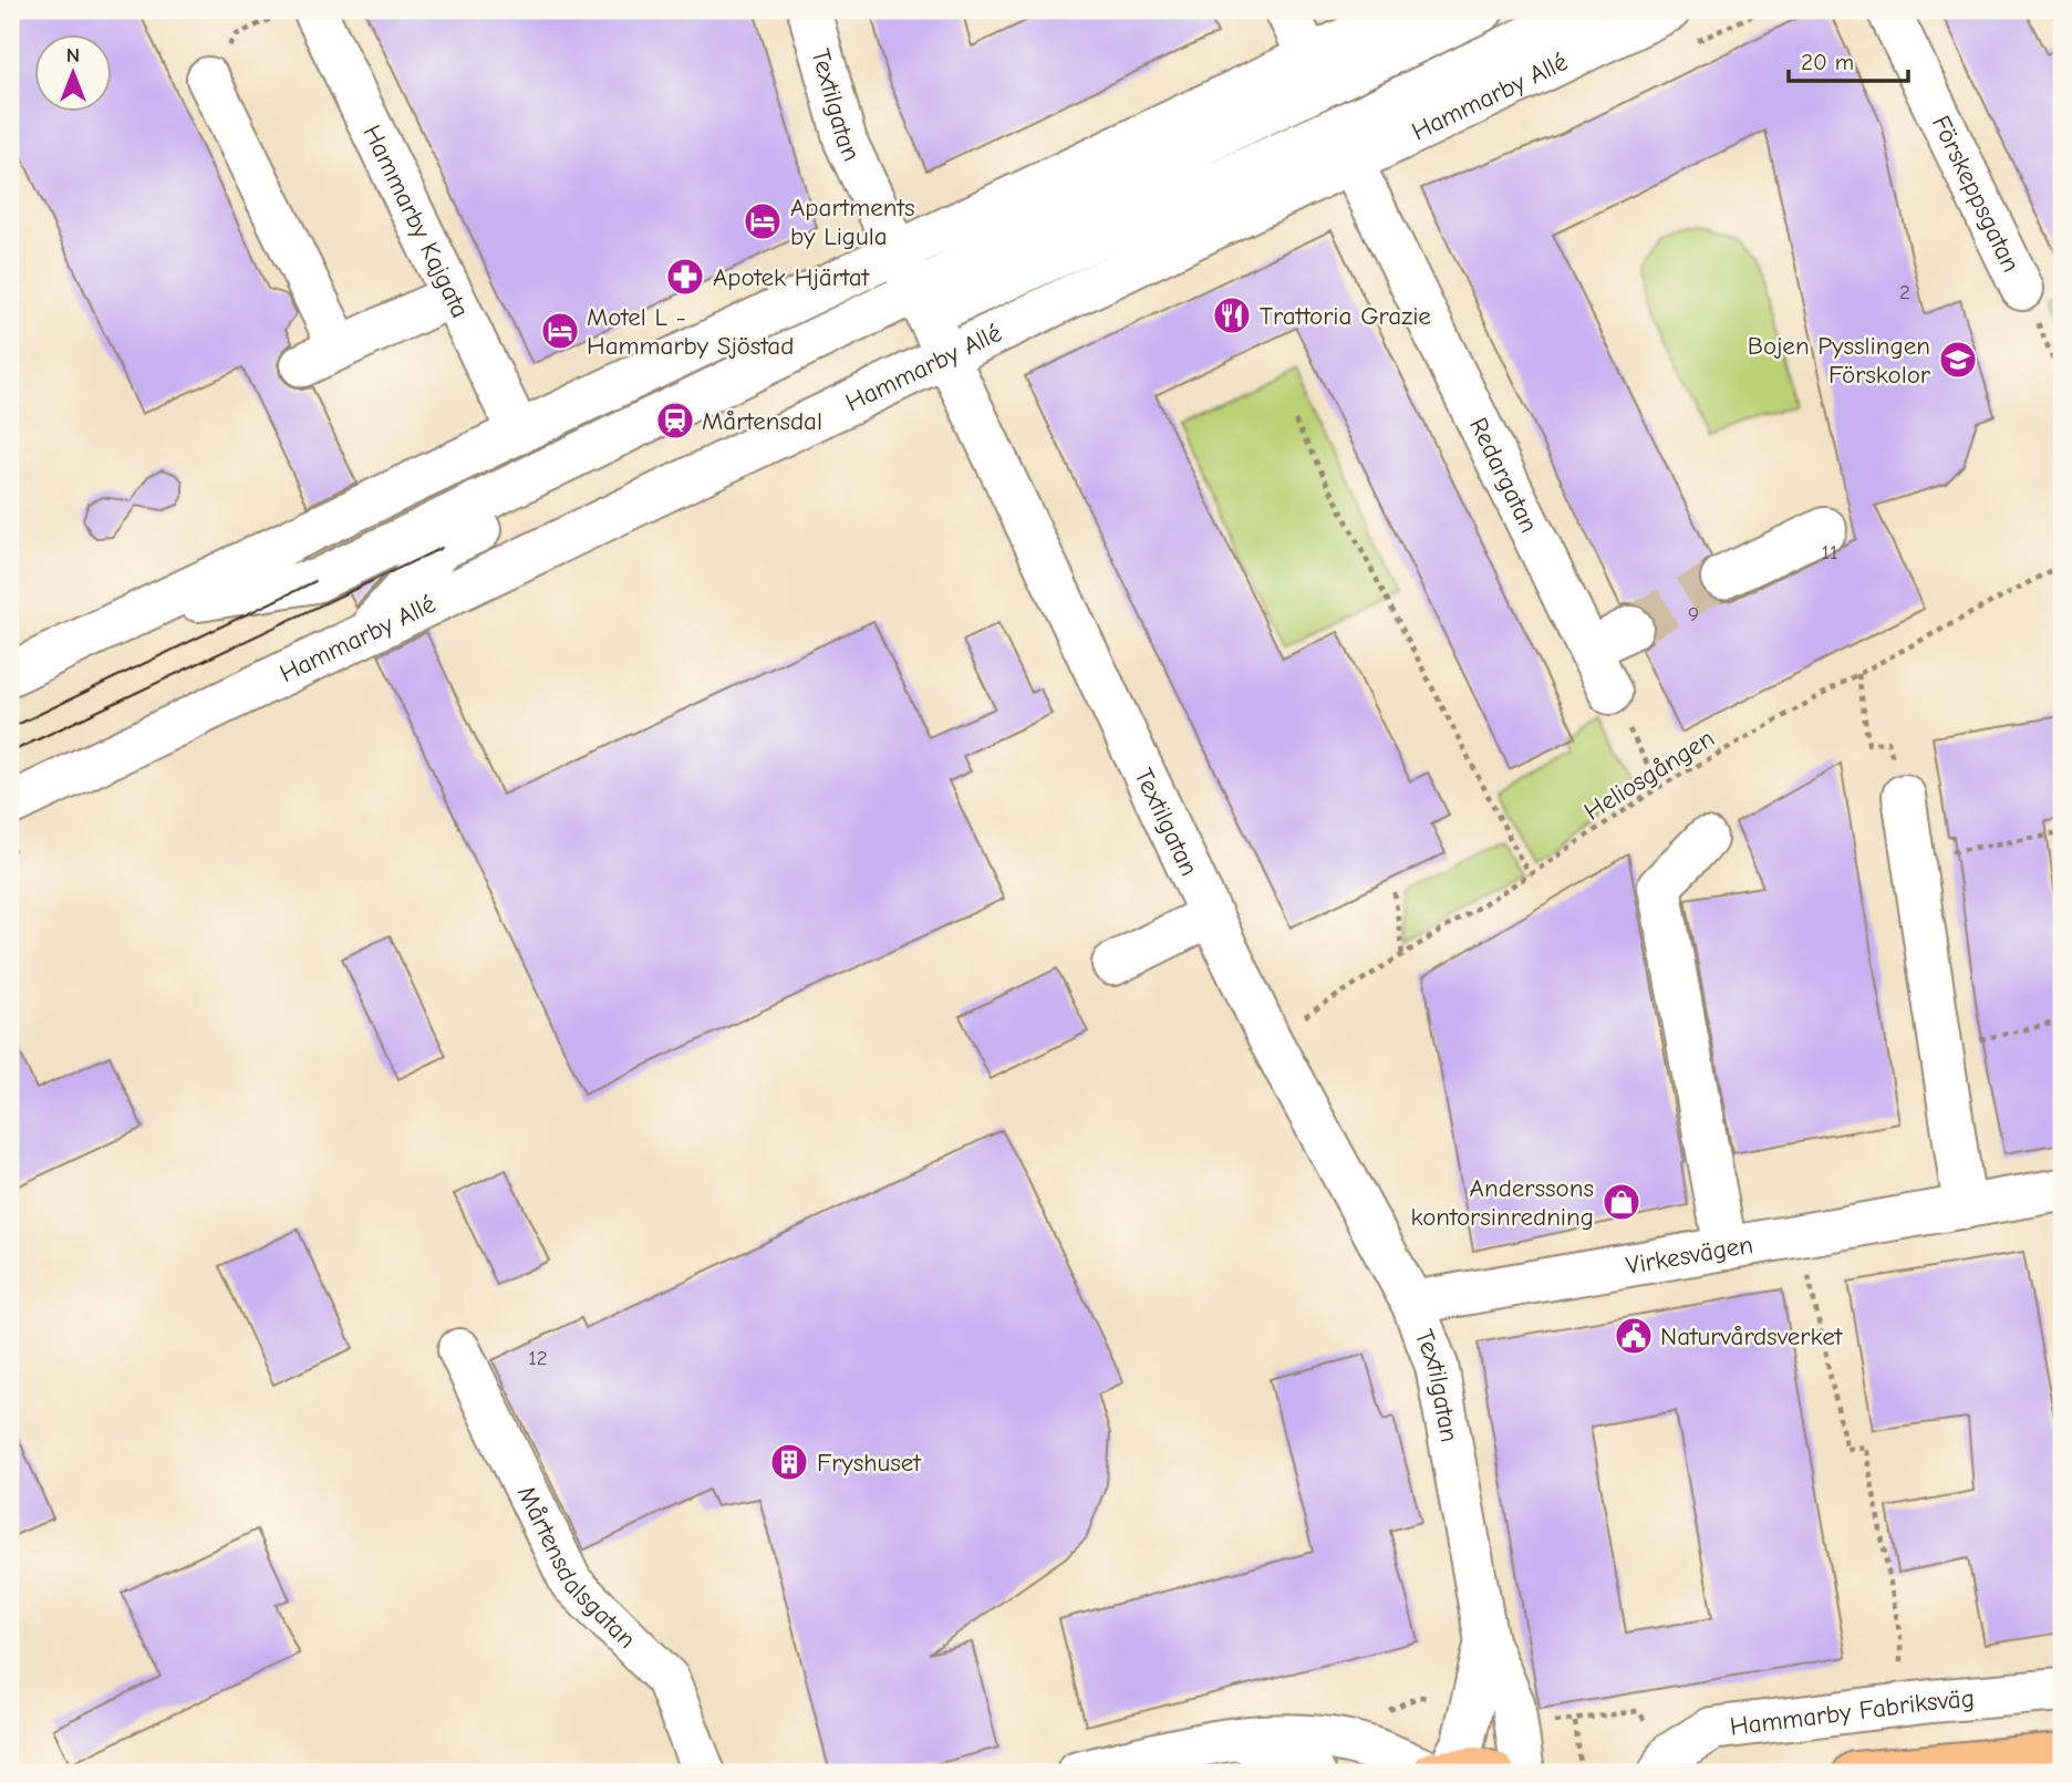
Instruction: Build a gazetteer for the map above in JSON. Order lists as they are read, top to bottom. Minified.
{"streets":{"street":["Hammarby Allé","Textilgatan","Förskeppsgatan","Hammarby Kajgata","Redargatan","Virkesvägen","Mårtensdalsgatan","Hammarby Fabriksväg"],"path":["Heliosgången"]},"crossings":[["Hammarby Allé","Textilgatan"],["Hammarby Allé","Redargatan"],["Textilgatan","Heliosgången"],["Textilgatan","Virkesvägen"]],"places":{"hotel":["Apartments by Ligula","Motel L - Hammarby Sjöstad"],"pharmacy":["Apotek Hjärtat"],"restaurant":["Trattoria Grazie"],"school or university":["Bojen Pysslingen Förskolor"],"station":["Mårtensdal"],"shop":["Anderssons kontorsinredning"],"public building":["Naturvårdsverket"],"building":["Fryshuset"]},"house_numbers":["2","11","9","12"],"scale_bar":"20 m","north":"top"}
